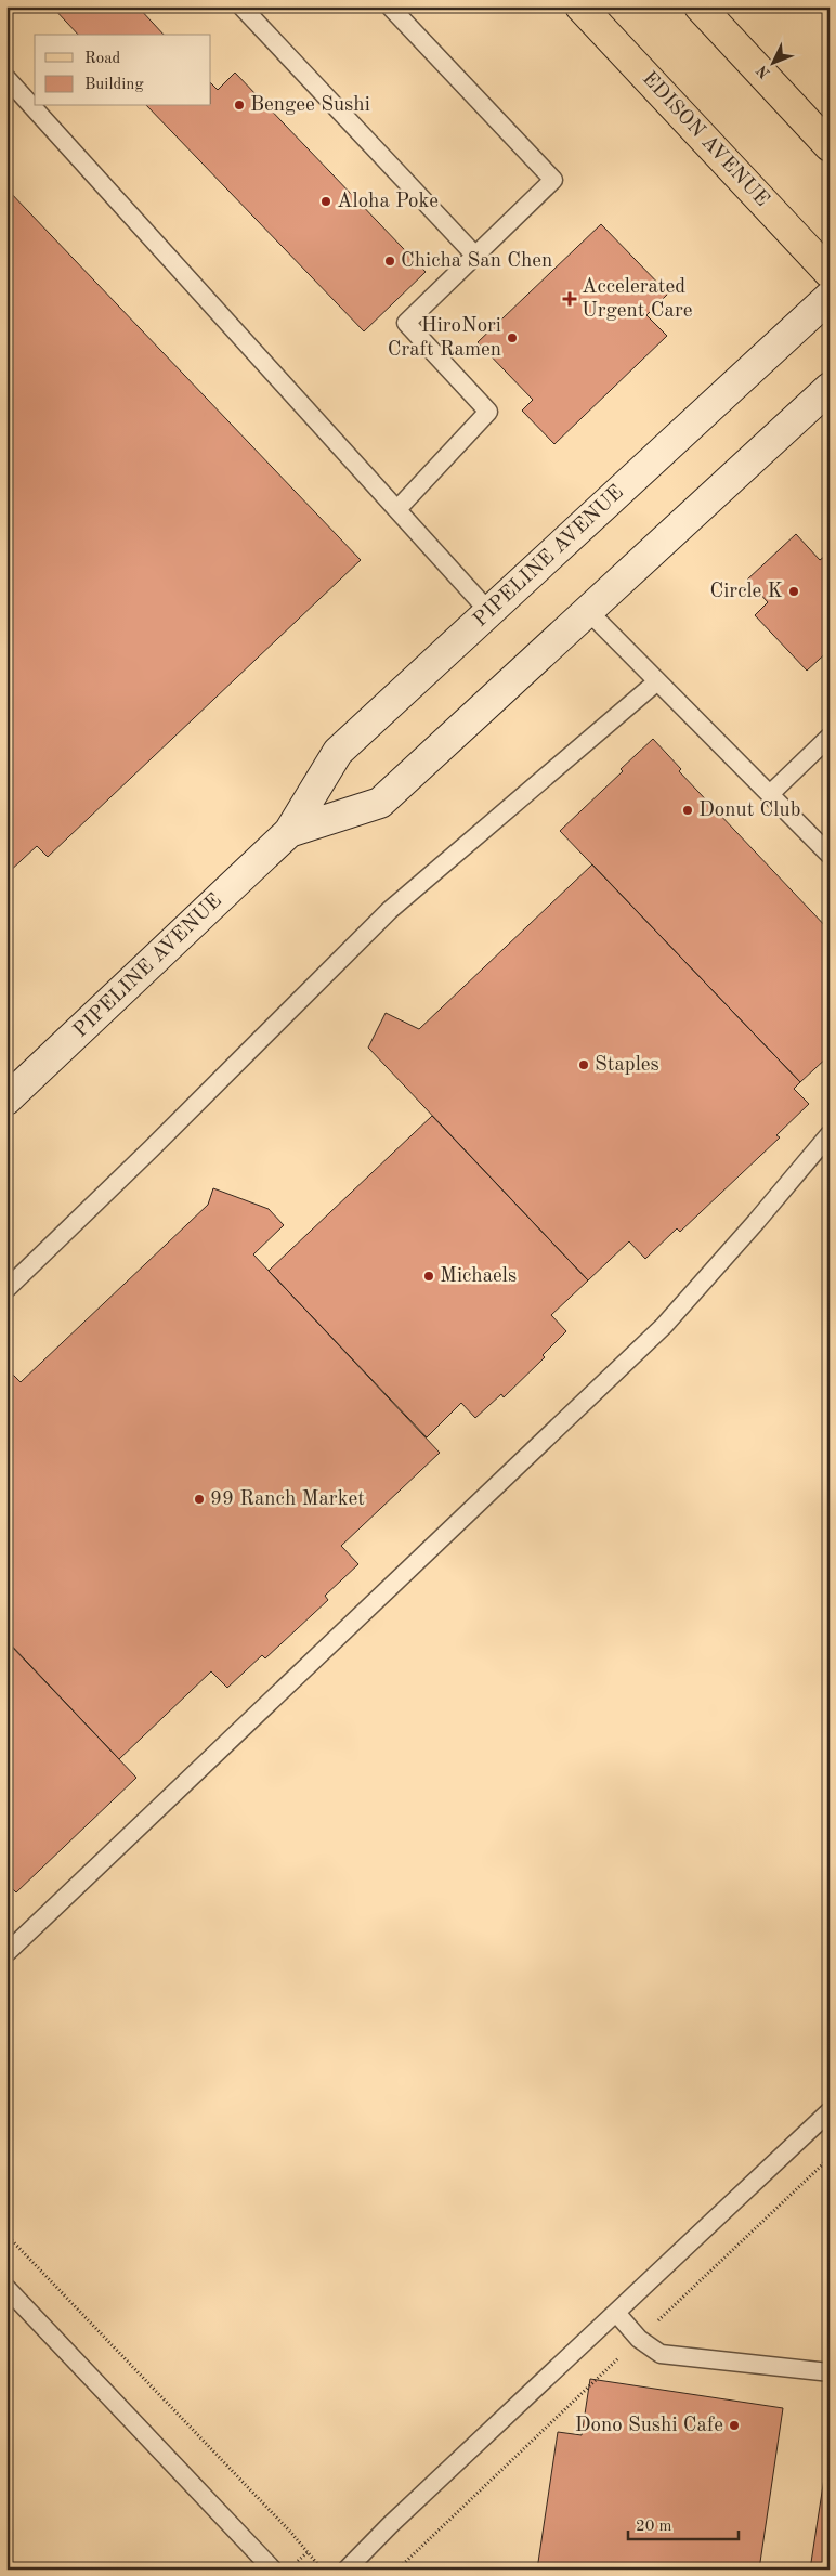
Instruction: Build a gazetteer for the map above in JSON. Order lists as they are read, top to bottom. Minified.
{"streets":{"main road":["EDISON AVENUE","PIPELINE AVENUE"]},"places":{"other":["Bengee Sushi","Aloha Poke","Chicha San Chen","HiroNori Craft Ramen","Circle K","Donut Club","Staples","Michaels","99 Ranch Market","Dono Sushi Cafe"],"health":["Accelerated Urgent Care"]},"legend":["Road","Building"],"scale_bar":"20 m","north":"bottom left"}
